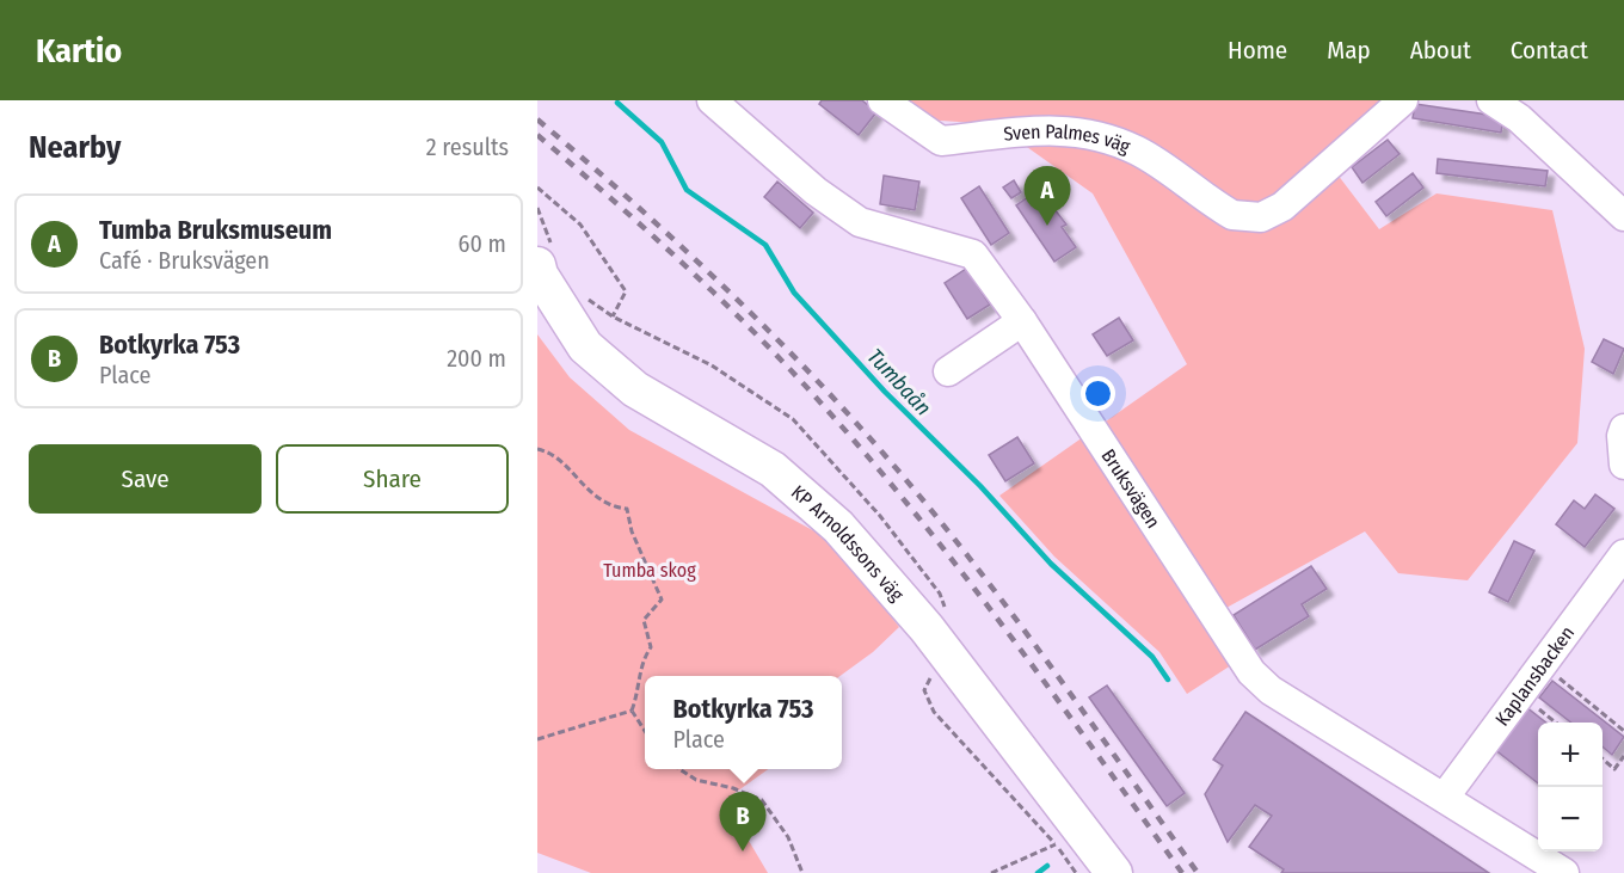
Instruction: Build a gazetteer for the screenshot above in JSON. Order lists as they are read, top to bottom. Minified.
{"streets":{"main road":["KP Arnoldssons väg"],"street":["Sven Palmes väg","Bruksvägen","Kaplansbacken"]},"crossings":[["Bruksvägen","Kaplansbacken"]],"water":["Tumbaån"],"parks":["Tumba skog"],"page":{"header":"Kartio","nav":["Home","Map","About","Contact"],"heading":["Nearby","2 results"],"pins":["A","B"],"list":[{"mark":"A","name":"Tumba Bruksmuseum","note":"Café · Bruksvägen","value":"60 m"},{"mark":"B","name":"Botkyrka 753","note":"Place","value":"200 m"}],"buttons":["Save","Share"],"popup":["Botkyrka 753","Place"],"map_buttons":["+","−"]}}
